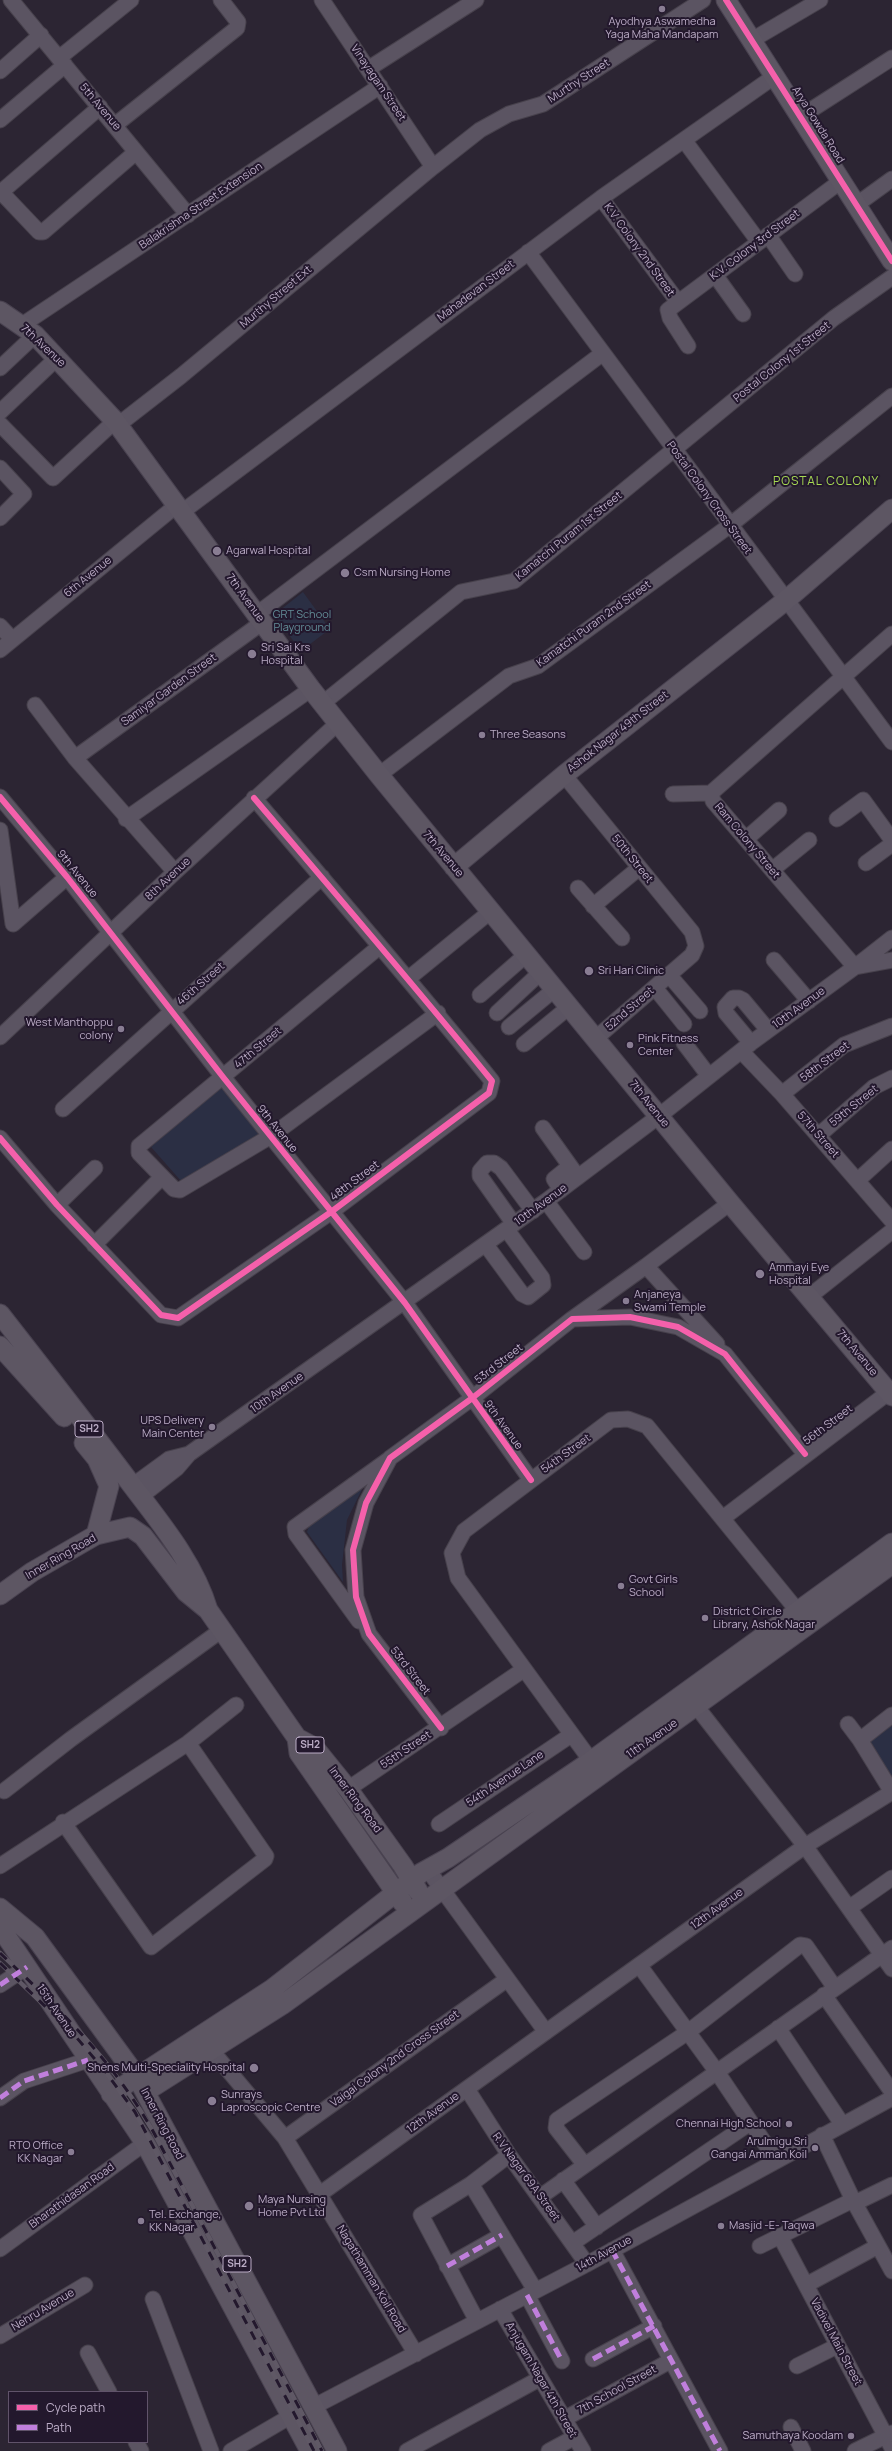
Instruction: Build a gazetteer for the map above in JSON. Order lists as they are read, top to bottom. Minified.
{"streets":{"main road":["Arya Gowda Road","7th Avenue","Ashok Nagar 49th Street","SH2","Inner Ring Road","11th Avenue","15th Avenue"],"street":["Murthy Street","Vinayagam Street","5th Avenue","Balakrishna Street Extension","K.V. Colony 3rd Street","K.V. Colony 2nd Street","Mahadevan Street","Murthy Street Ext","Postal Colony 1st Street","Postal Colony Cross Street","Kamatchi Puram 1st Street","6th Avenue","Kamatchi Puram 2nd Street","Samiyar Garden Street","Ram Colony Street","50th Street","9th Avenue","8th Avenue","46th Street","10th Avenue","52nd Street","47th Street","58th Street","59th Street","57th Street","48th Street","53rd Street","56th Street","54th Street","55th Street","54th Avenue Lane","12th Avenue","Vaigai Colony 2nd Cross Street","R.V Nagar 69A Street","Bharathidasan Road","14th Avenue","Nagathamman Koil Road","Nehru Avenue","Vadivel Main Street","Anjugam Nagar 4th Street","7th School Street"]},"crossings":[["Murthy Street","Vinayagam Street"],["Murthy Street","Murthy Street Ext"],["Vinayagam Street","Balakrishna Street Extension"],["Vinayagam Street","Murthy Street Ext"],["5th Avenue","Balakrishna Street Extension"],["Arya Gowda Road","K.V. Colony 3rd Street"],["Arya Gowda Road","Mahadevan Street"],["Balakrishna Street Extension","7th Avenue"],["K.V. Colony 3rd Street","K.V. Colony 2nd Street"],["K.V. Colony 2nd Street","Mahadevan Street"],["Mahadevan Street","7th Avenue"],["Mahadevan Street","Postal Colony Cross Street"],["Mahadevan Street","6th Avenue"],["Murthy Street Ext","7th Avenue"],["7th Avenue","Kamatchi Puram 1st Street"],["7th Avenue","6th Avenue"],["7th Avenue","Kamatchi Puram 2nd Street"],["7th Avenue","Samiyar Garden Street"],["7th Avenue","Ashok Nagar 49th Street"],["7th Avenue","8th Avenue"],["7th Avenue","10th Avenue"],["7th Avenue","52nd Street"],["7th Avenue","53rd Street"],["7th Avenue","56th Street"],["Postal Colony 1st Street","Postal Colony Cross Street"],["Postal Colony 1st Street","Kamatchi Puram 1st Street"],["Postal Colony Cross Street","Kamatchi Puram 1st Street"],["Postal Colony Cross Street","Kamatchi Puram 2nd Street"],["Postal Colony Cross Street","Samiyar Garden Street"],["Postal Colony Cross Street","Ashok Nagar 49th Street"],["Postal Colony Cross Street","Ram Colony Street"],["Ashok Nagar 49th Street","50th Street"],["Ram Colony Street","10th Avenue"],["50th Street","52nd Street"],["9th Avenue","8th Avenue"],["9th Avenue","46th Street"],["9th Avenue","10th Avenue"],["9th Avenue","47th Street"],["9th Avenue","48th Street"],["9th Avenue","53rd Street"],["9th Avenue","54th Street"],["10th Avenue","57th Street"],["10th Avenue","SH2"],["10th Avenue","Inner Ring Road"],["58th Street","57th Street"],["59th Street","57th Street"],["53rd Street","55th Street"],["56th Street","54th Street"],["SH2","Inner Ring Road"],["SH2","15th Avenue"],["SH2","Bharathidasan Road"],["54th Street","11th Avenue"],["54th Street","55th Street"],["54th Street","54th Avenue Lane"],["Inner Ring Road","11th Avenue"],["Inner Ring Road","55th Street"],["Inner Ring Road","14th Avenue"],["12th Avenue","R.V Nagar 69A Street"],["12th Avenue","Nagathamman Koil Road"],["Vaigai Colony 2nd Cross Street","Nagathamman Koil Road"],["R.V Nagar 69A Street","14th Avenue"],["14th Avenue","Nagathamman Koil Road"],["14th Avenue","Anjugam Nagar 4th Street"],["Anjugam Nagar 4th Street","7th School Street"]],"districts":["POSTAL COLONY"],"parks":["GRT School Playground"],"places":["Ayodhya Aswamedha Yaga Maha Mandapam","Agarwal Hospital","Csm Nursing Home","Sri Sai Krs Hospital","Three Seasons","Sri Hari Clinic","West Manthoppu colony","Pink Fitness Center","Ammayi Eye Hospital","Anjaneya Swami Temple","UPS Delivery Main Center","Govt Girls School","District Circle Library, Ashok Nagar","Shens Multi-Speciality Hospital","Sunrays Laproscopic Centre","Chennai High School","Arulmigu Sri Gangai Amman Koil","RTO Office KK Nagar","Maya Nursing Home Pvt Ltd","Tel. Exchange, KK Nagar","Masjid -E- Taqwa","Samuthaya Koodam"],"legend":["Cycle path","Path"]}
